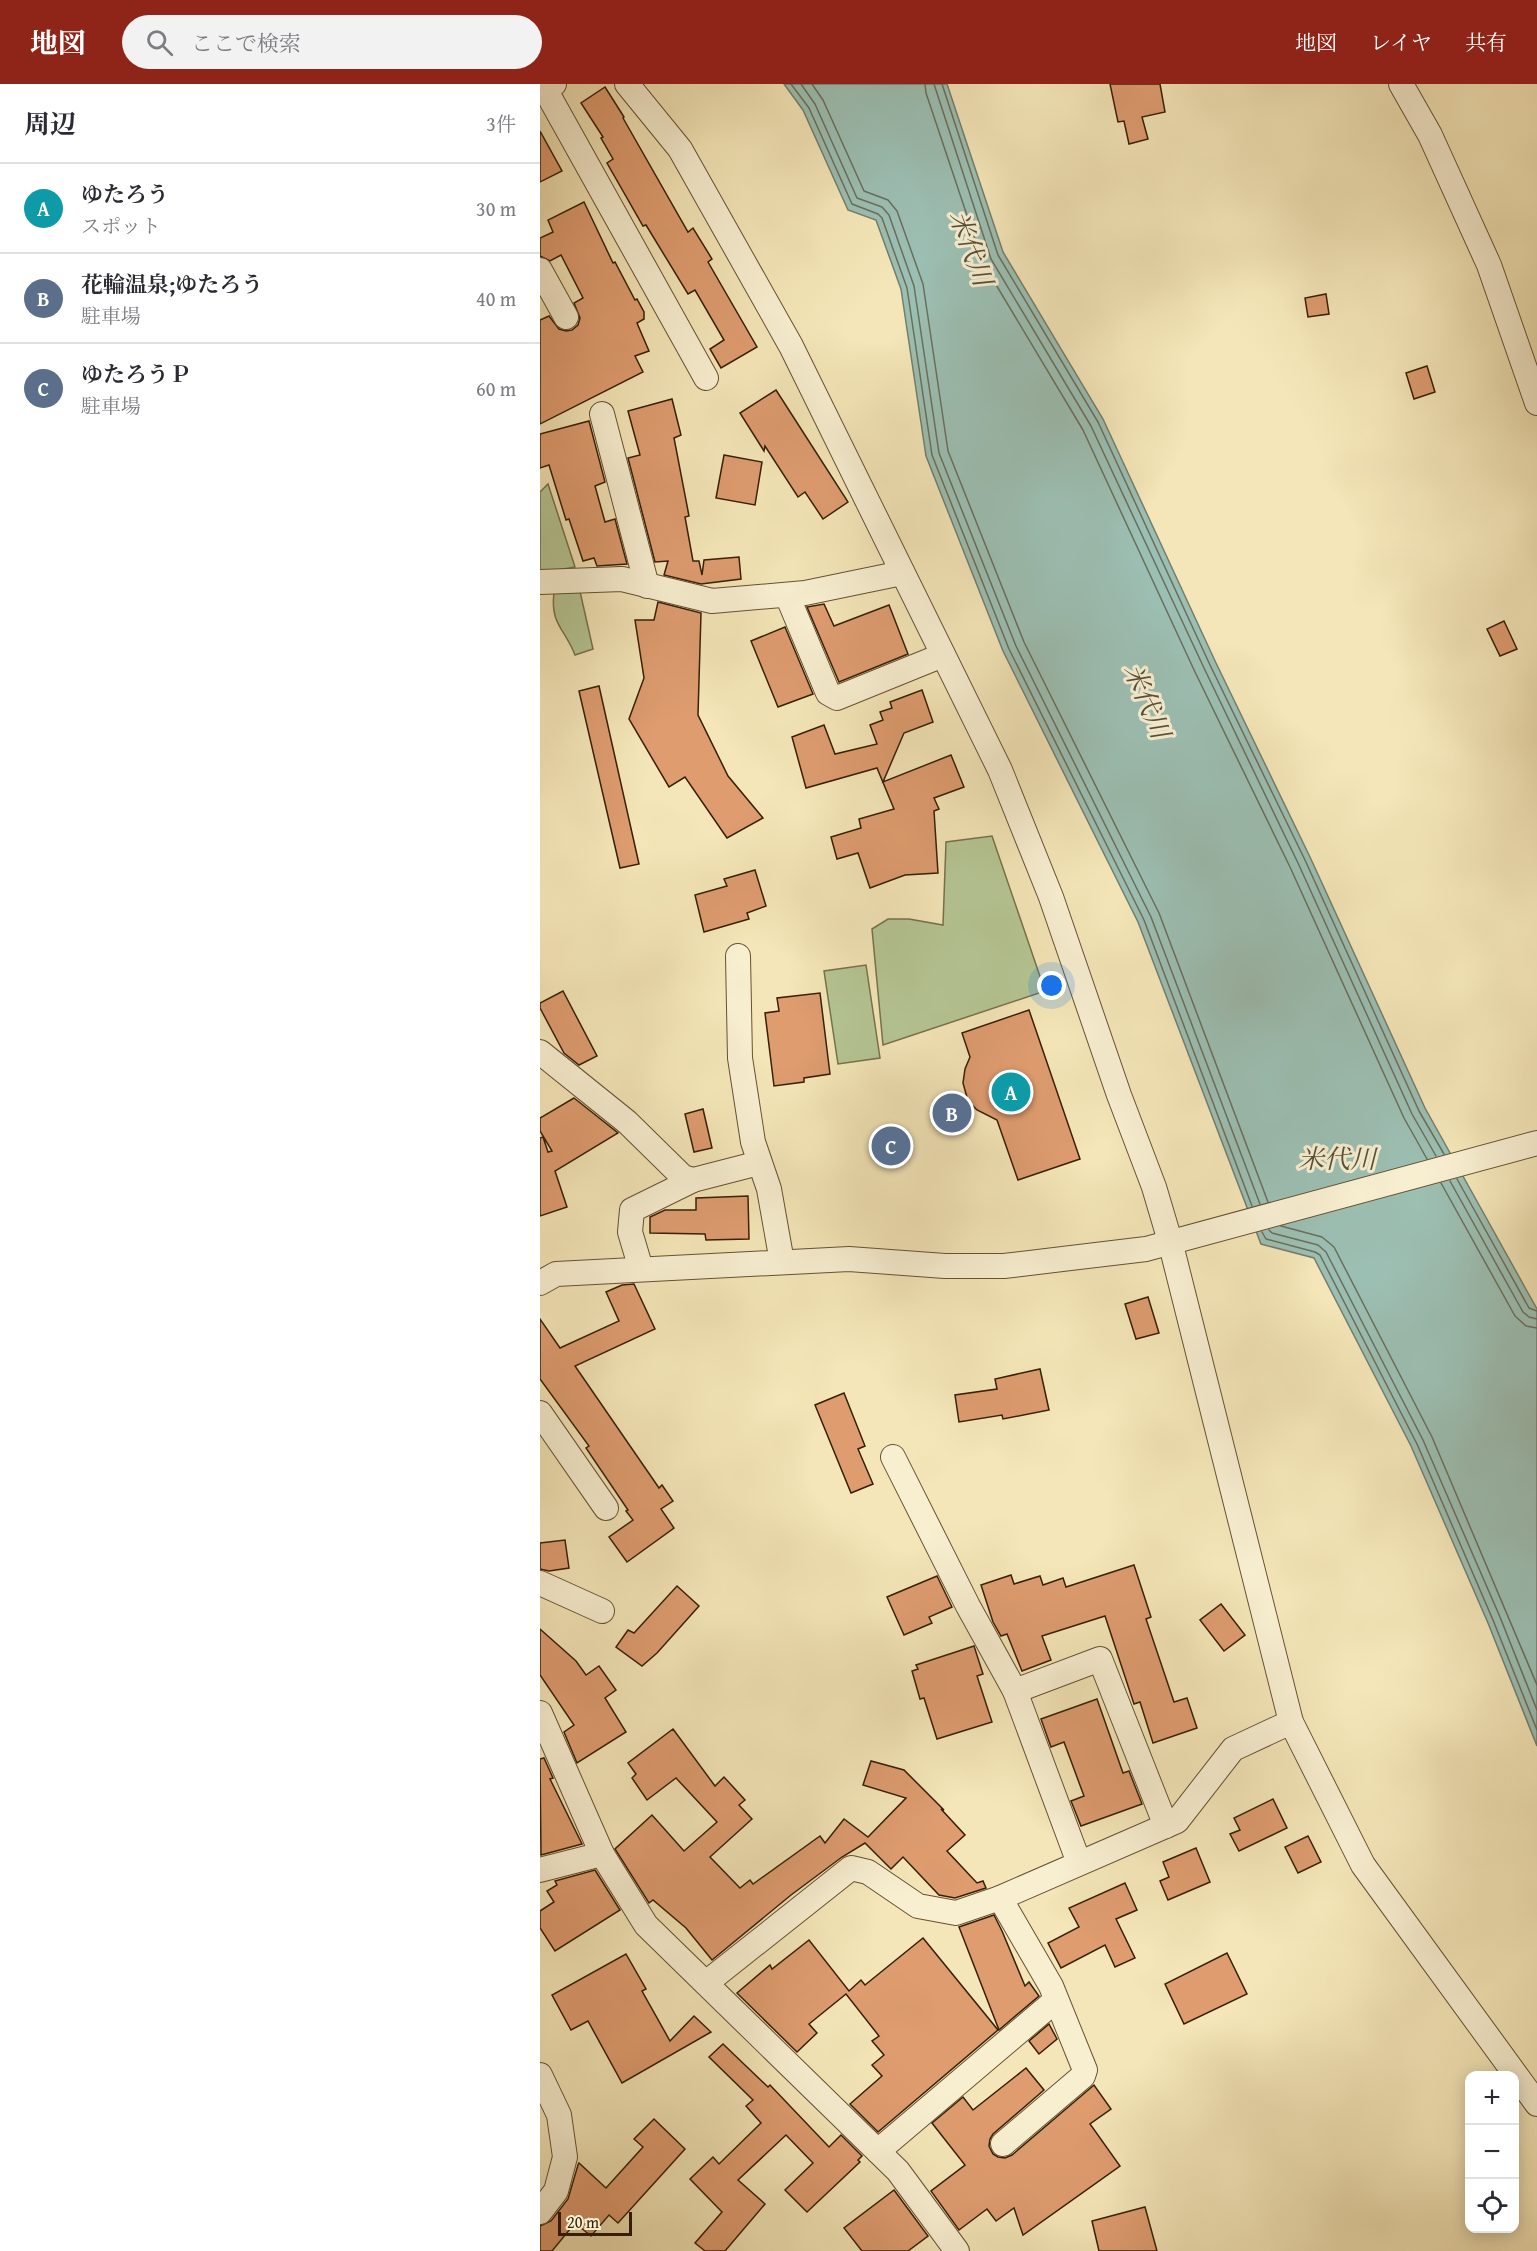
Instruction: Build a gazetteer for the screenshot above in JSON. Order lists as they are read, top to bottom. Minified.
{"water":["米代川"],"scale_bar":"20 m","page":{"header":"地図","search":"ここで検索","nav":["地図","レイヤ","共有"],"heading":["周辺","3件"],"list":[{"mark":"A","name":"ゆたろう","note":"スポット","value":"30 m"},{"mark":"B","name":"花輪温泉;ゆたろう","note":"駐車場","value":"40 m"},{"mark":"C","name":"ゆたろうＰ","note":"駐車場","value":"60 m"}],"pins":["A","B","C"],"map_buttons":["+","−"],"scale":"20 m"}}
